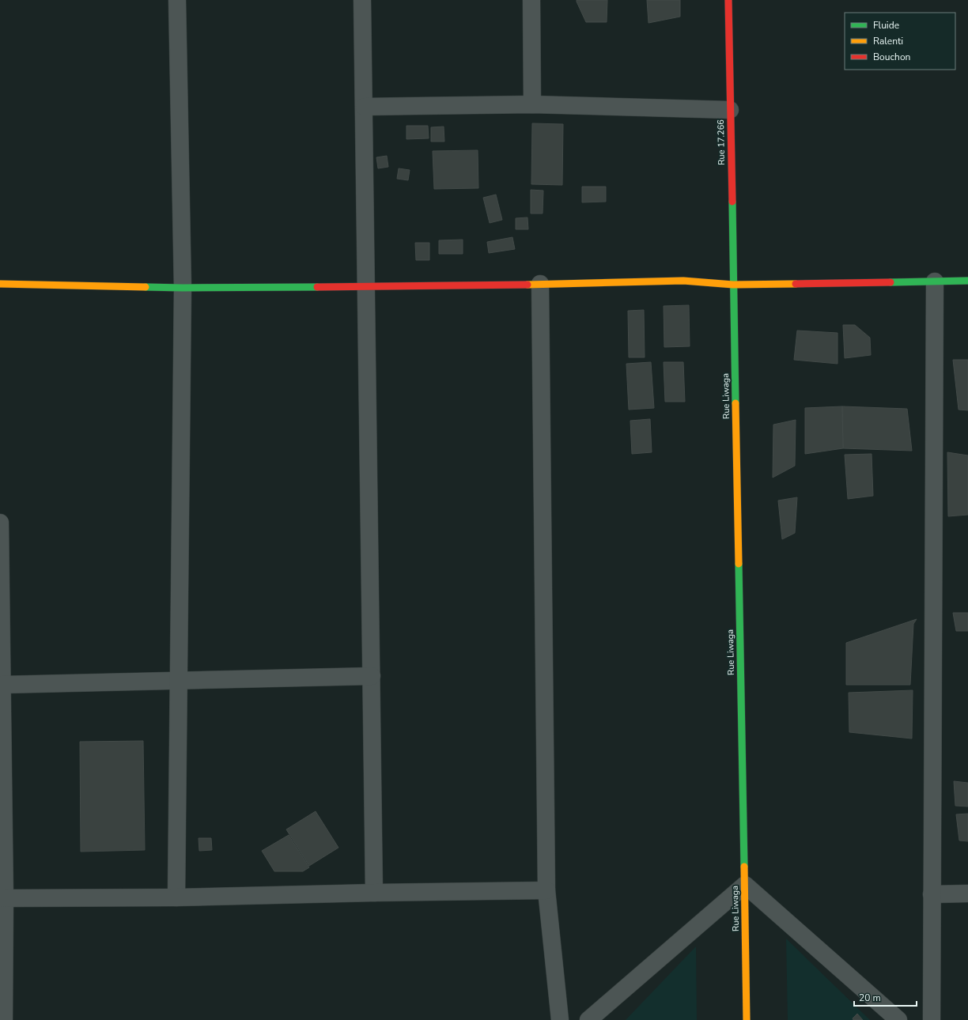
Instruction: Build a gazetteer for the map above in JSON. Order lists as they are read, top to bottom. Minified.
{"streets":{"main road":["Rue 17.266","Rue Liwaga"]},"crossings":[["Rue 17.266","Rue Liwaga"]],"legend":["Fluide","Ralenti","Bouchon"],"scale_bar":"20 m"}
